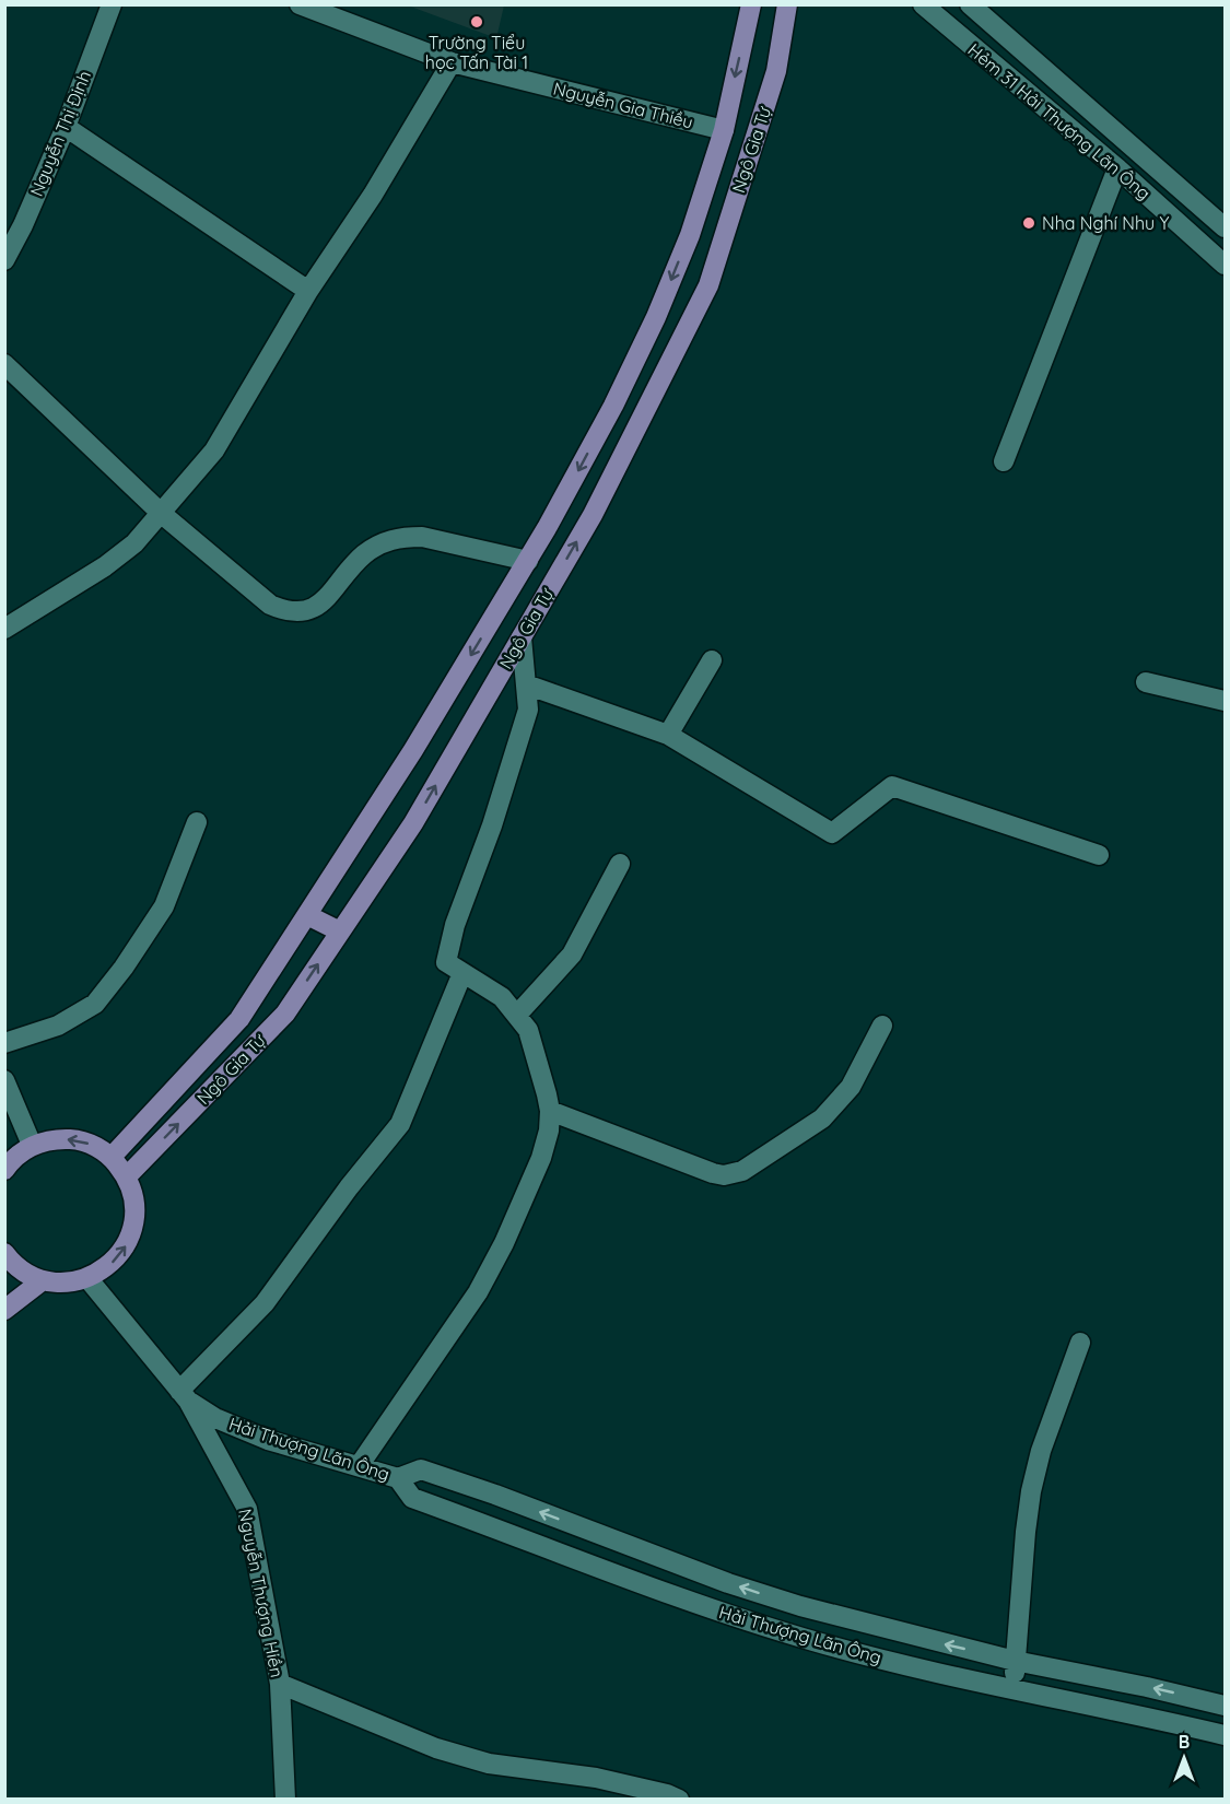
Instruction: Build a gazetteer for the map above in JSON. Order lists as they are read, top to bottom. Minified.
{"streets":{"main road":["Ngô Gia Tự"],"street":["Nguyễn Gia Thiều","Hẻm 31 Hải Thượng Lãn Ông","Nguyễn Thị Định","Hải Thượng Lãn Ông","Nguyễn Thượng Hiền"]},"crossings":[["Nguyễn Gia Thiều","Ngô Gia Tự"],["Hải Thượng Lãn Ông","Nguyễn Thượng Hiền"]],"places":["Trường Tiểu học Tấn Tài 1","Nha Nghí Nhu Y"],"north":"top"}
